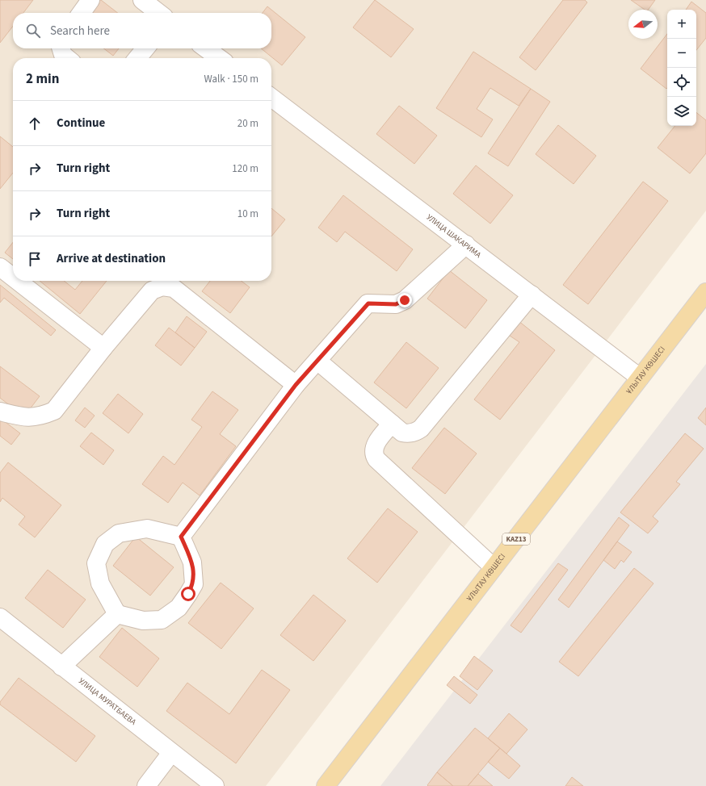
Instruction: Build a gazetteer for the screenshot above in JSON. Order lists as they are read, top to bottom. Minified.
{"streets":{"main road":["ҰЛЫТАУ КӨШЕСІ","KAZ13"],"street":["УЛИЦА ШАКАРИМА","УЛИЦА МУРАТБАЕВА"]},"crossings":[["УЛИЦА ШАКАРИМА","ҰЛЫТАУ КӨШЕСІ"]],"north":"left","page":{"map_buttons":["+","−"],"search":"Search here","heading":["2 min","Walk · 150 m"],"list":[["Continue","20 m"],["Turn right","120 m"],["Turn right","10 m"],"Arrive at destination"]}}
